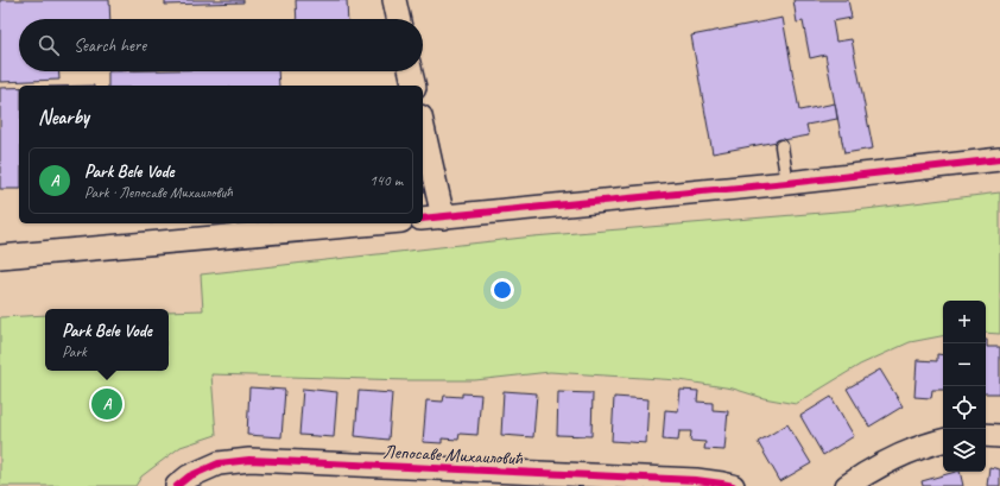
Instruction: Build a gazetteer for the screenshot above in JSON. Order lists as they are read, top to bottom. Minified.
{"streets":{"street":["Лепосаве Михаиловић"]},"page":{"search":"Search here","heading":"Nearby","list":[{"mark":"A","name":"Park Bele Vode","note":"Park · Лепосаве Михаиловић","value":"140 m"}],"map_buttons":["+","−"],"popup":["Park Bele Vode","Park"],"pins":"A"}}
